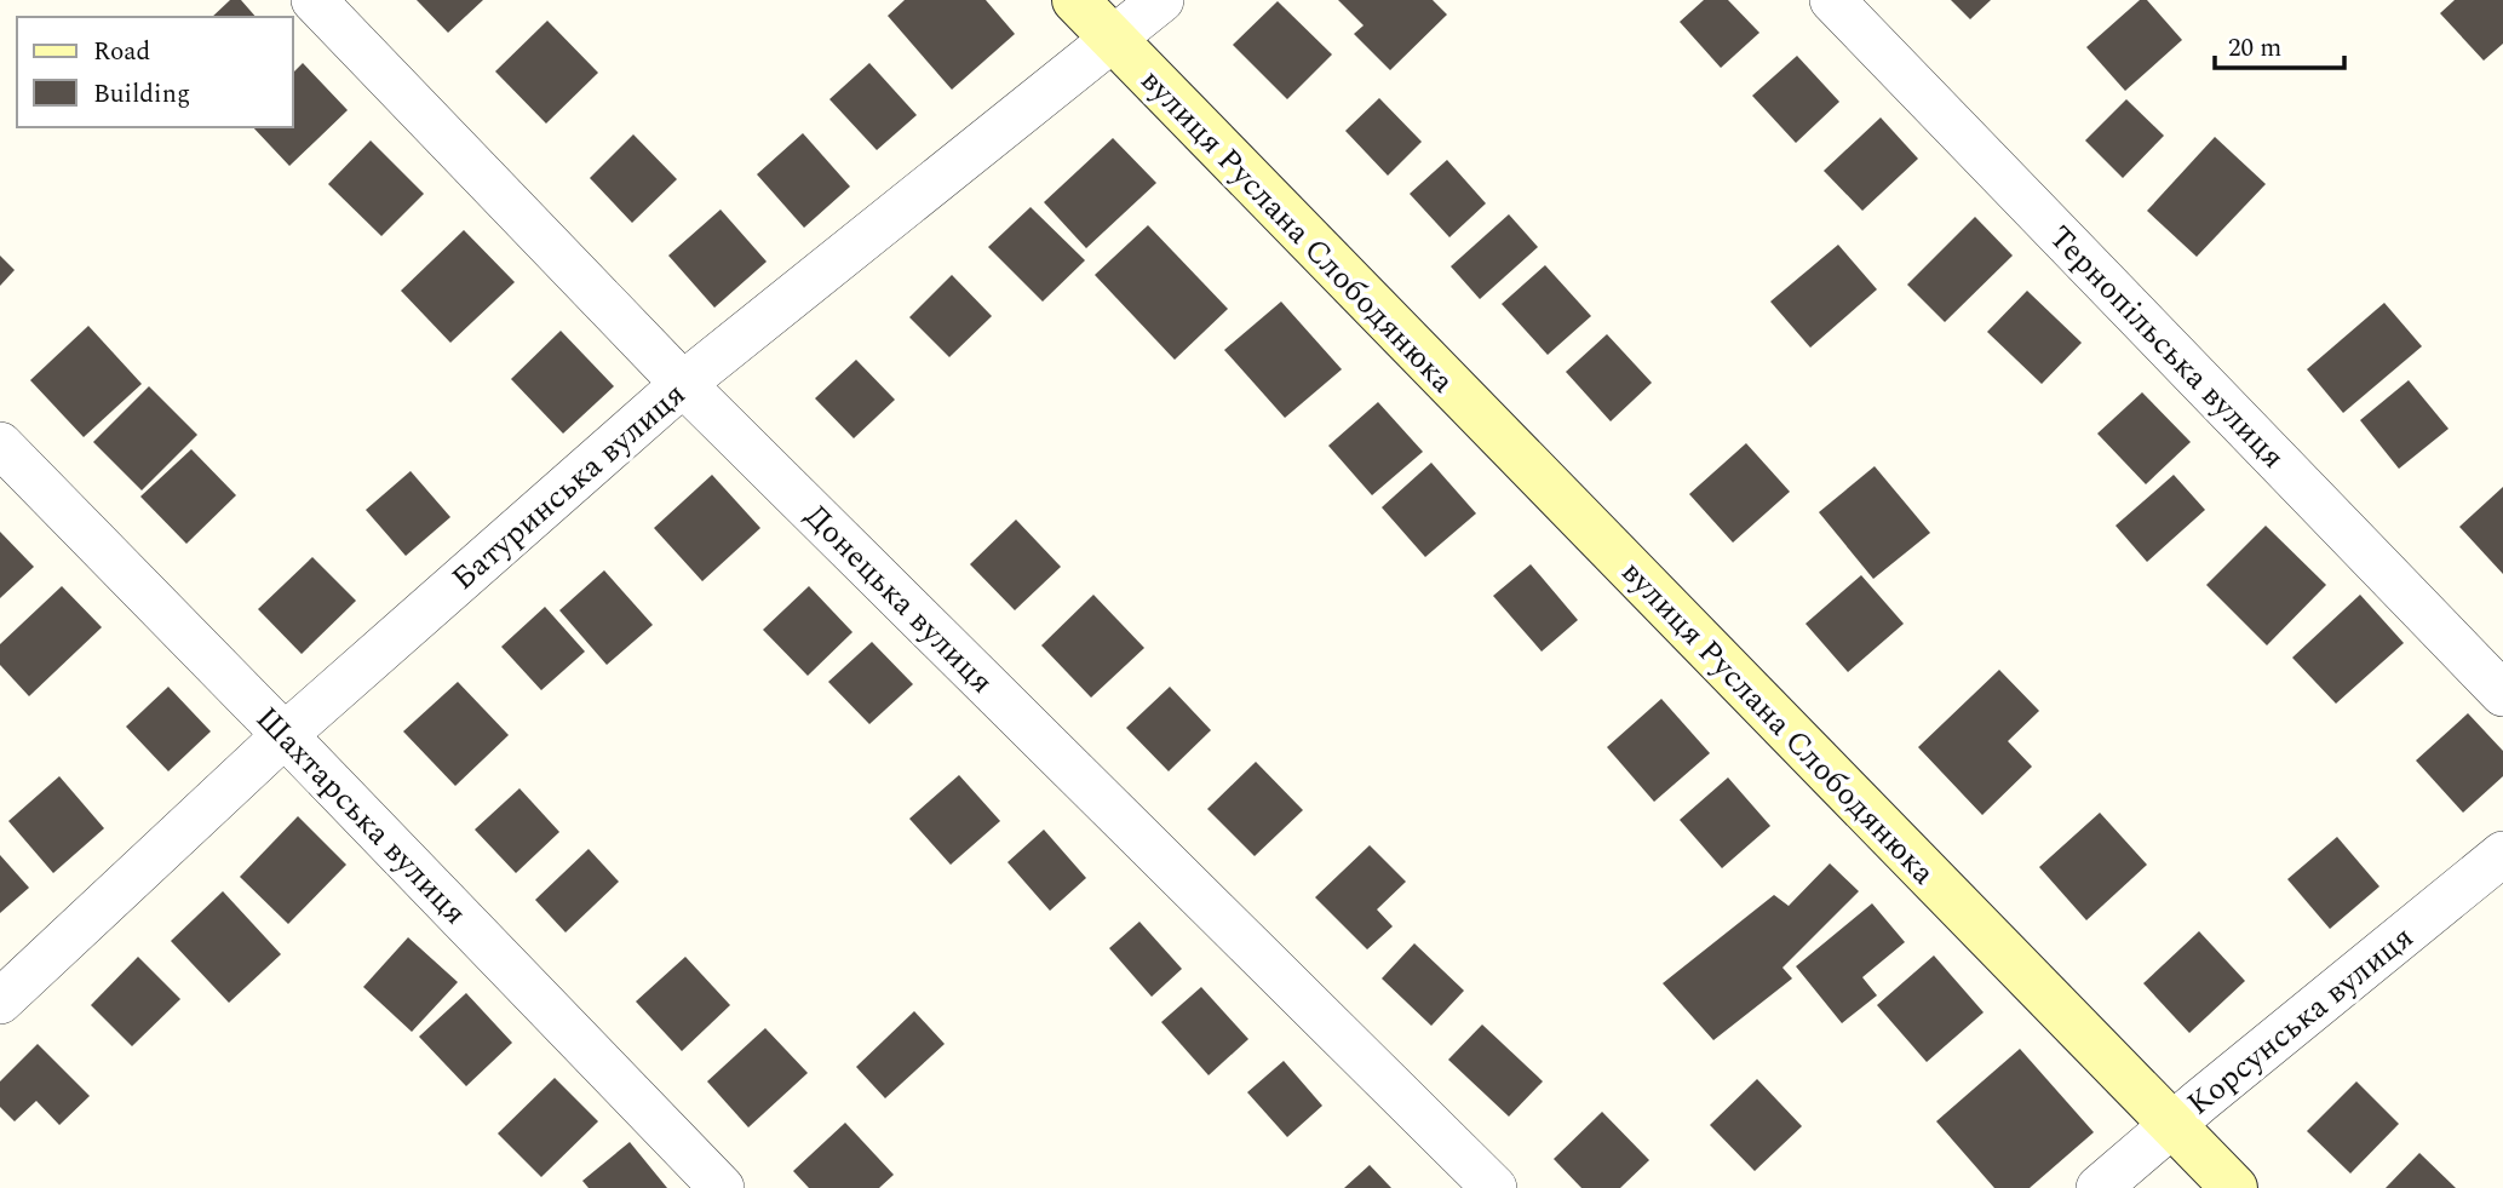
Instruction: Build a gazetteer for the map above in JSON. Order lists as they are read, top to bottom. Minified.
{"streets":{"main road":["вулиця Руслана Слободянюка"],"street":["Тернопільська вулиця","Батуринська вулиця","Донецька вулиця","Шахтарська вулиця","Корсунська вулиця"]},"crossings":[["вулиця Руслана Слободянюка","Батуринська вулиця"],["вулиця Руслана Слободянюка","Корсунська вулиця"],["Батуринська вулиця","Донецька вулиця"],["Батуринська вулиця","Шахтарська вулиця"]],"legend":["Road","Building"],"scale_bar":"20 m"}
